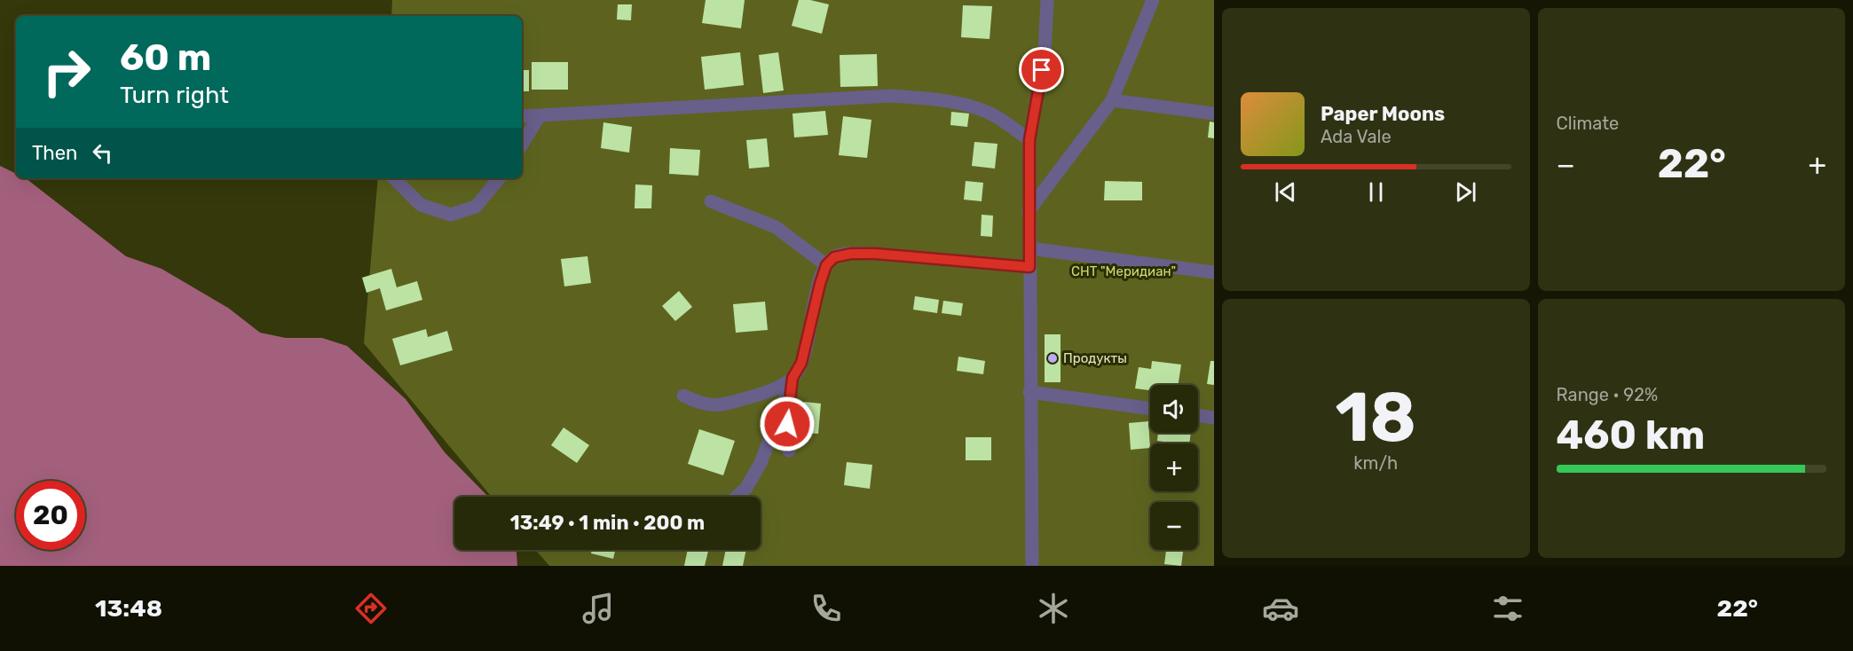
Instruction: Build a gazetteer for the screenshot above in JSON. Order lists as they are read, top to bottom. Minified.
{"parks":["СНТ \"Меридиан\""],"places":["Продукты"],"page":{"tile":["Climate",["18","km/h"],["Range · 92%","460 km"]],"turn":["60 m","Turn right"],"song":["Paper Moons","Ada Vale"],"then":"Then","heat":["−","22°","+"],"map_buttons":["+","−"],"limit":"20","trip":"13:49 · 1 min · 200 m","tabs":["13:48","22°"]}}
